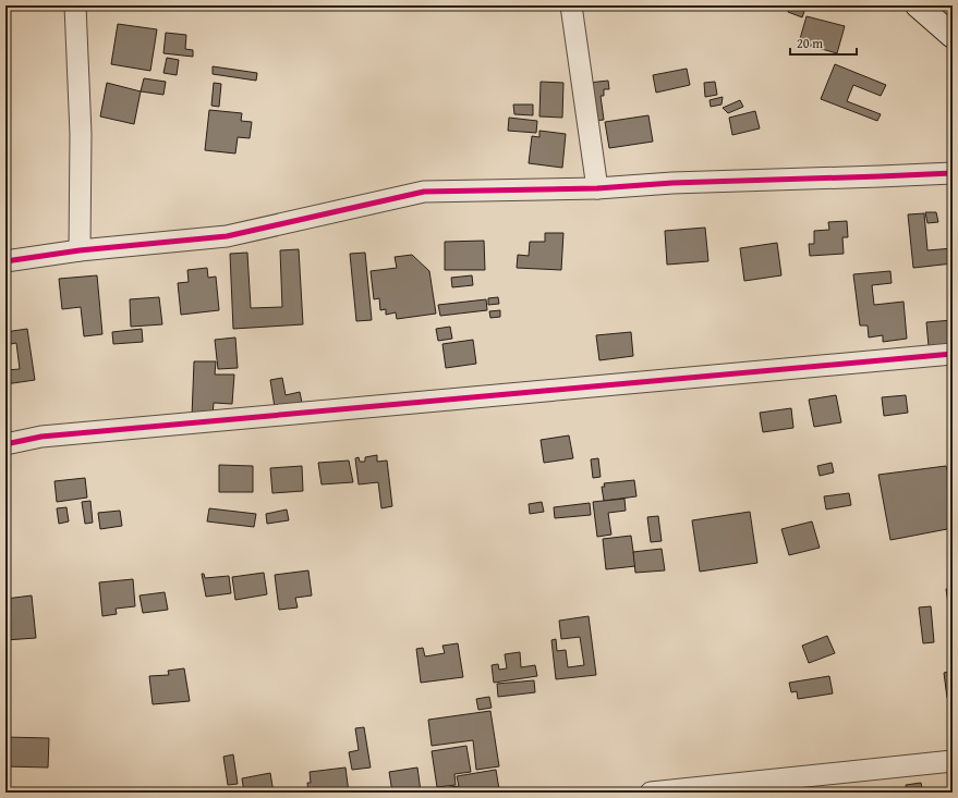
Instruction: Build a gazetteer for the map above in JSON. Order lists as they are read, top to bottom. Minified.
{"scale_bar":"20 m"}
